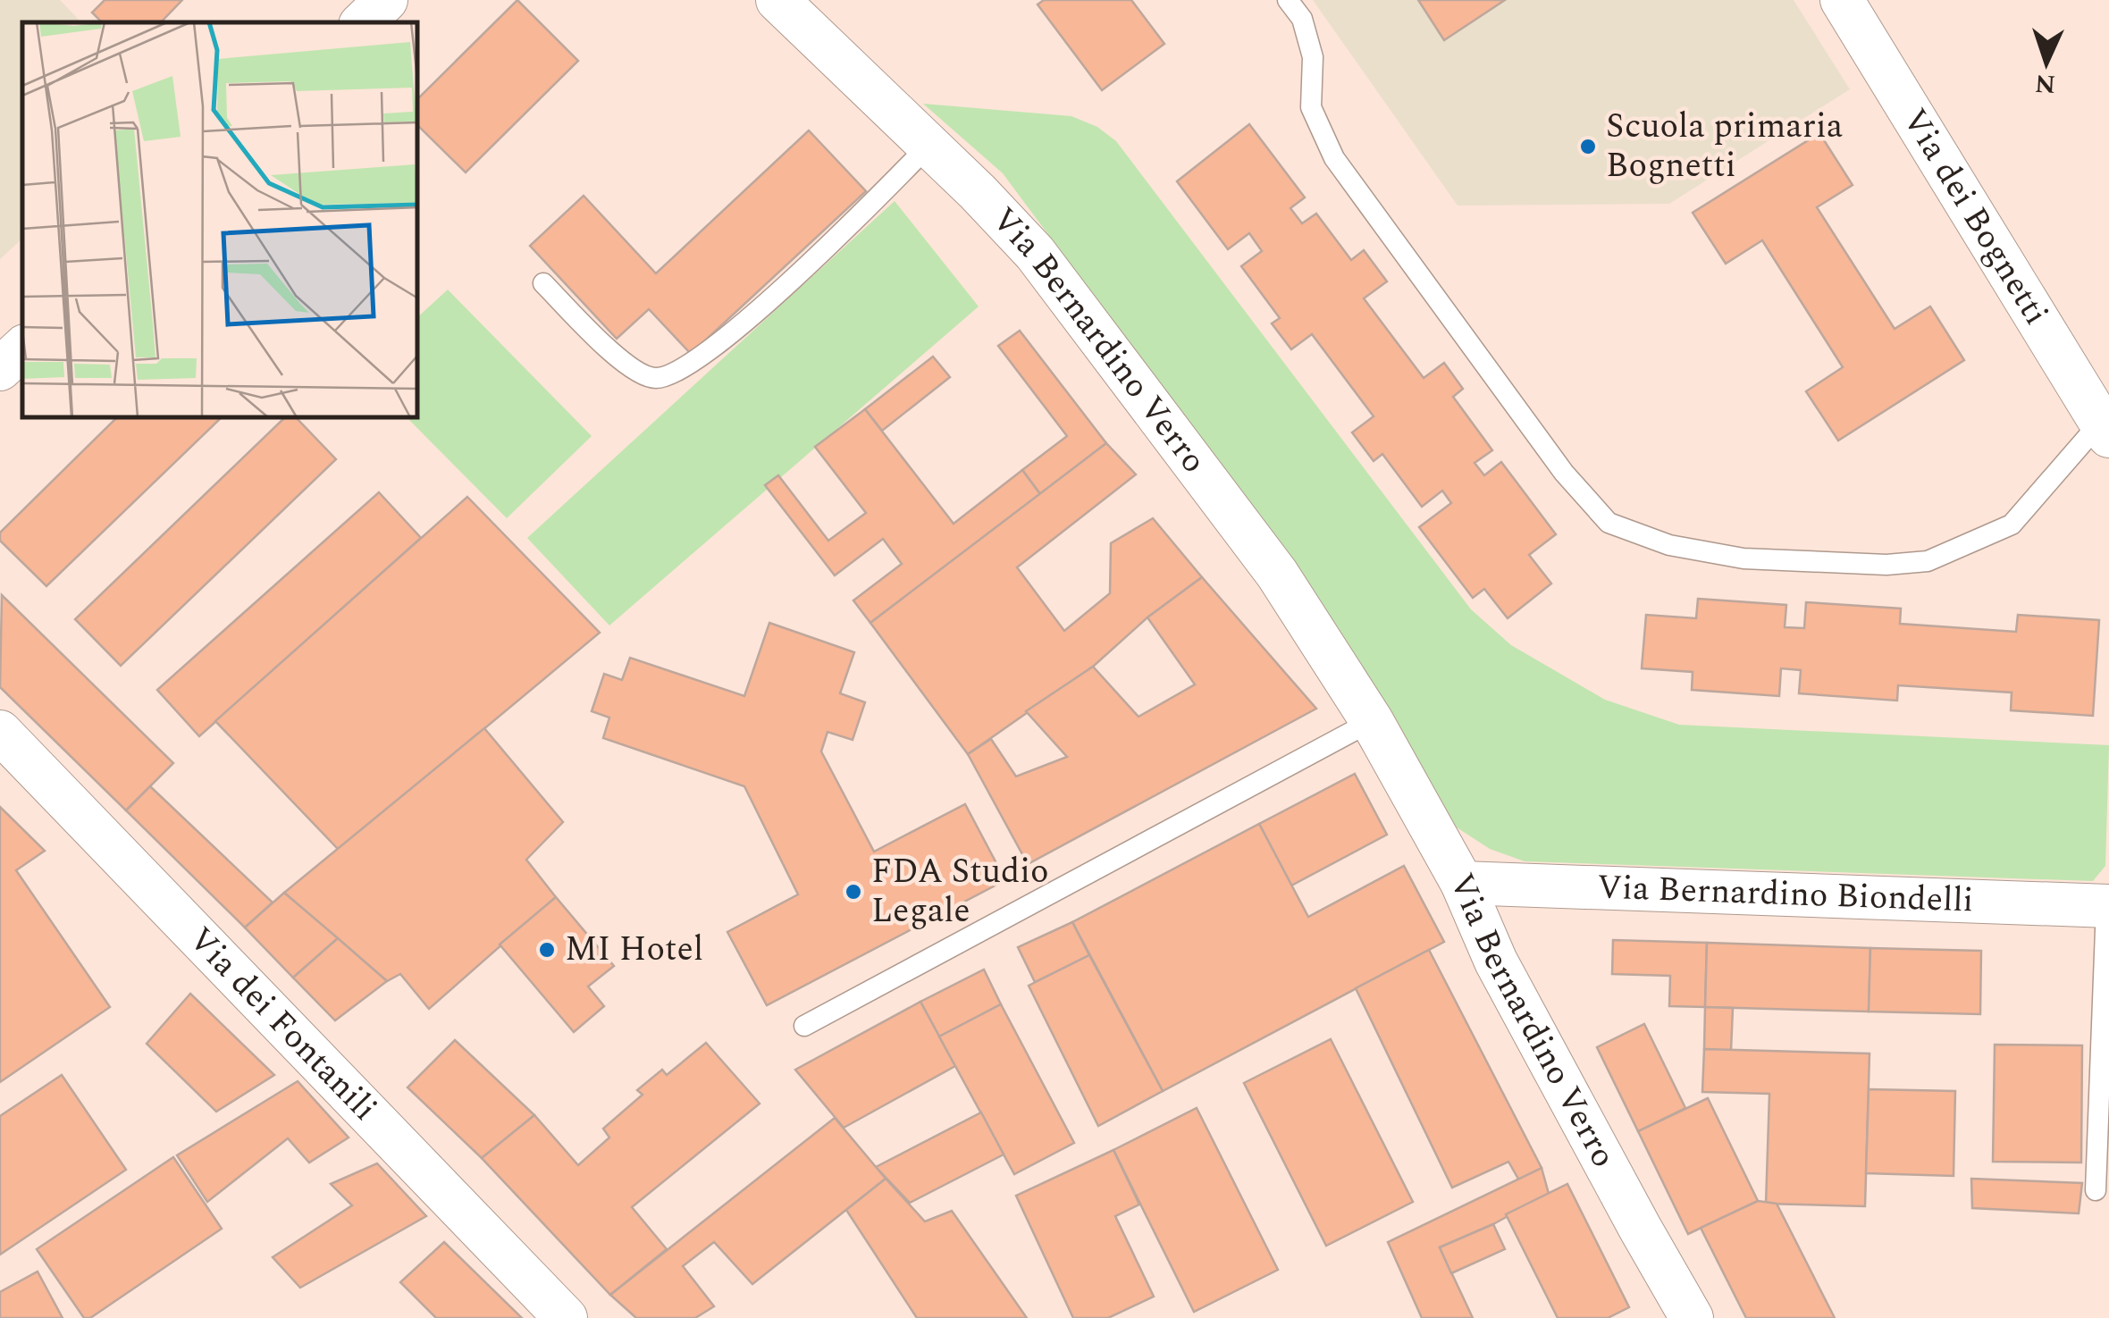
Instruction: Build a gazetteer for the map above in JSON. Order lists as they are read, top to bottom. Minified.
{"streets":{"street":["Via dei Bognetti","Via Bernardino Verro","Via Bernardino Biondelli","Via dei Fontanili"]},"crossings":[["Via Bernardino Verro","Via Bernardino Biondelli"]],"places":["Scuola primaria Bognetti","FDA Studio Legale","MI Hotel"],"north":"bottom"}
